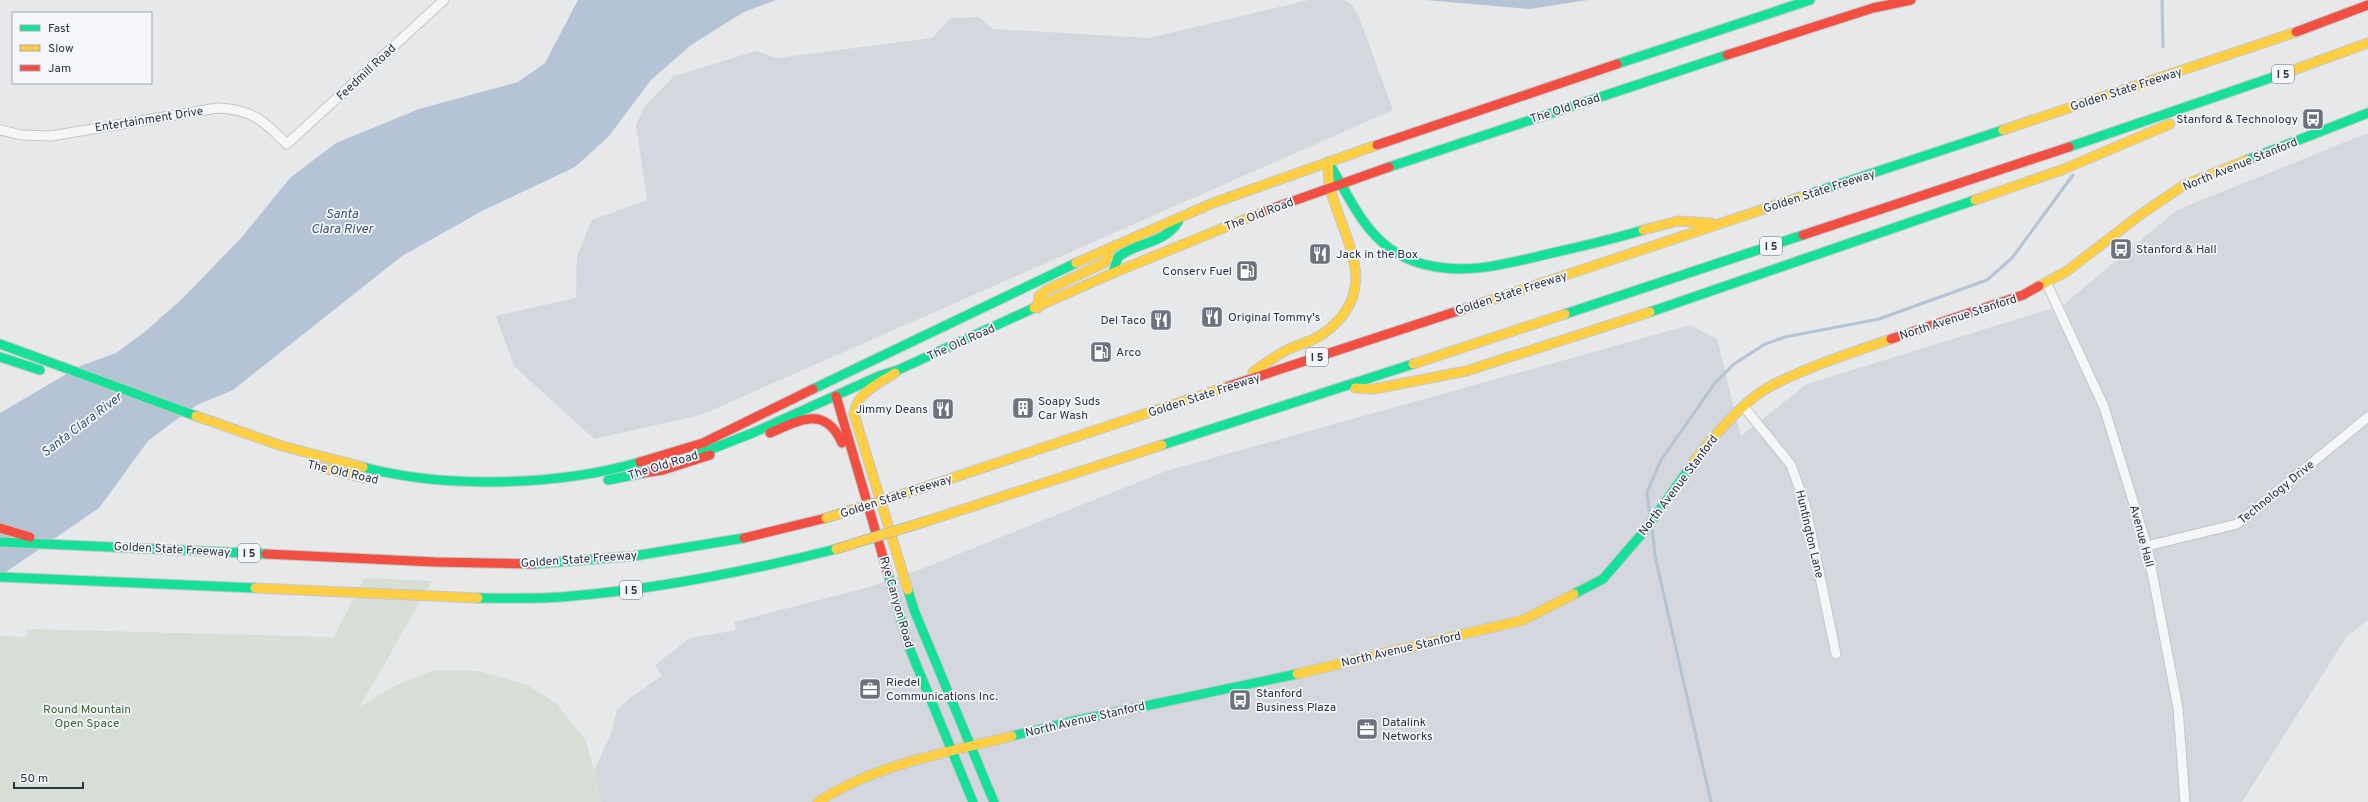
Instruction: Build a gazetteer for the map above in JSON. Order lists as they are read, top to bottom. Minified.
{"streets":{"main road":["I 5","Golden State Freeway","The Old Road","North Avenue Stanford","Rye Canyon Road"],"street":["Feedmill Road","Entertainment Drive","Technology Drive","Huntington Lane","Avenue Hall"]},"crossings":[["Feedmill Road","Entertainment Drive"],["I 5","Golden State Freeway"],["The Old Road","Rye Canyon Road"],["North Avenue Stanford","Huntington Lane"],["North Avenue Stanford","Avenue Hall"],["North Avenue Stanford","Rye Canyon Road"],["Technology Drive","Avenue Hall"]],"water":["Santa Clara River"],"parks":["Round Mountain Open Space"],"places":{"bus stop":["Stanford & Technology","Stanford & Hall","Stanford Business Plaza"],"restaurant":["Jack in the Box","Original Tommy's","Del Taco","Jimmy Deans"],"fuel station":["Conserv Fuel","Arco"],"building":["Soapy Suds Car Wash"],"office":["Riedel Communications Inc.","Datalink Networks"]},"legend":["Fast","Slow","Jam"],"scale_bar":"50 m"}
